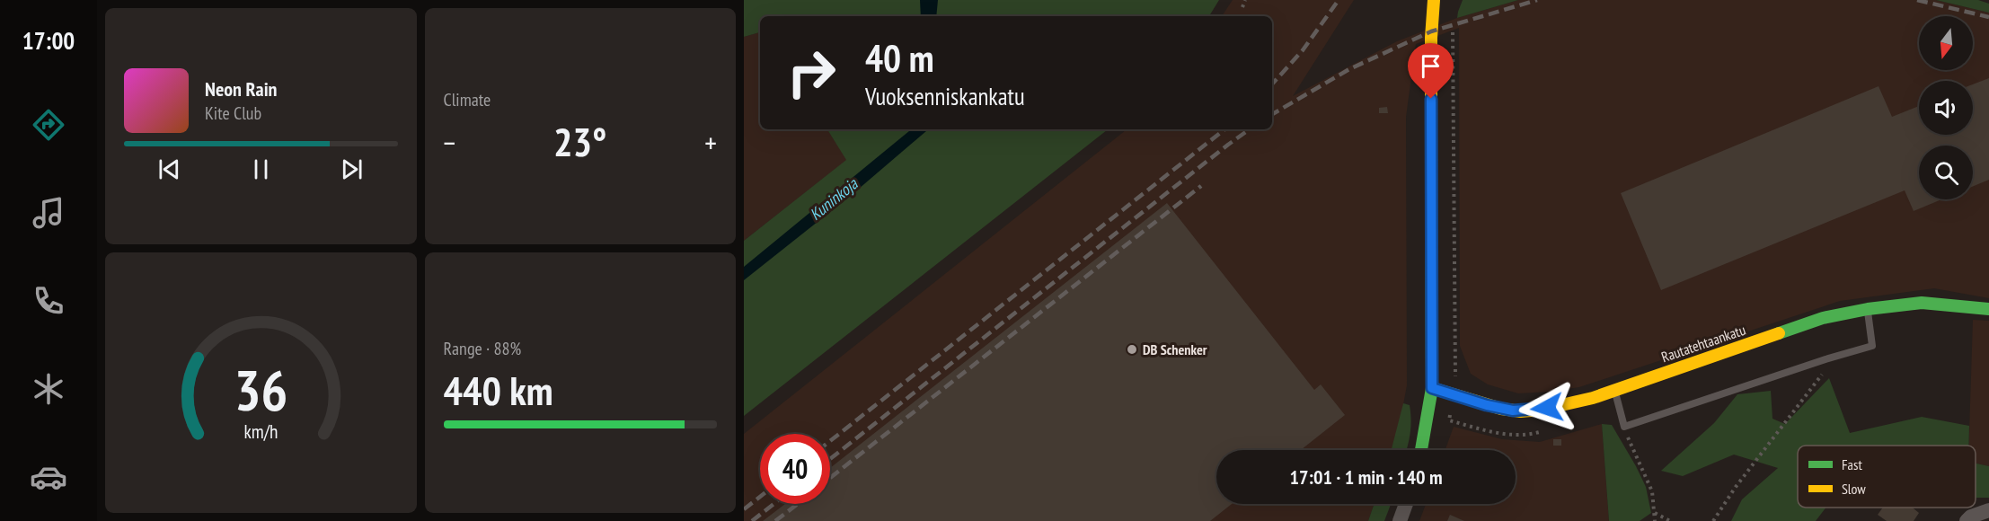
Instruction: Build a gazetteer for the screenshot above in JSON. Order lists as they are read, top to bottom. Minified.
{"streets":{"street":["Rautatehtaankatu"]},"water":["Kuninkoja"],"places":["DB Schenker"],"legend":["Fast","Slow"],"north":"bottom","page":{"tabs":"17:00","tile":["Climate",["Range · 88%","440 km"]],"turn":["40 m","Vuoksenniskankatu"],"song":["Neon Rain","Kite Club"],"heat":["−","23°","+"],"limit":"40","trip":"17:01 · 1 min · 140 m","gauge":["36","km/h"]}}
